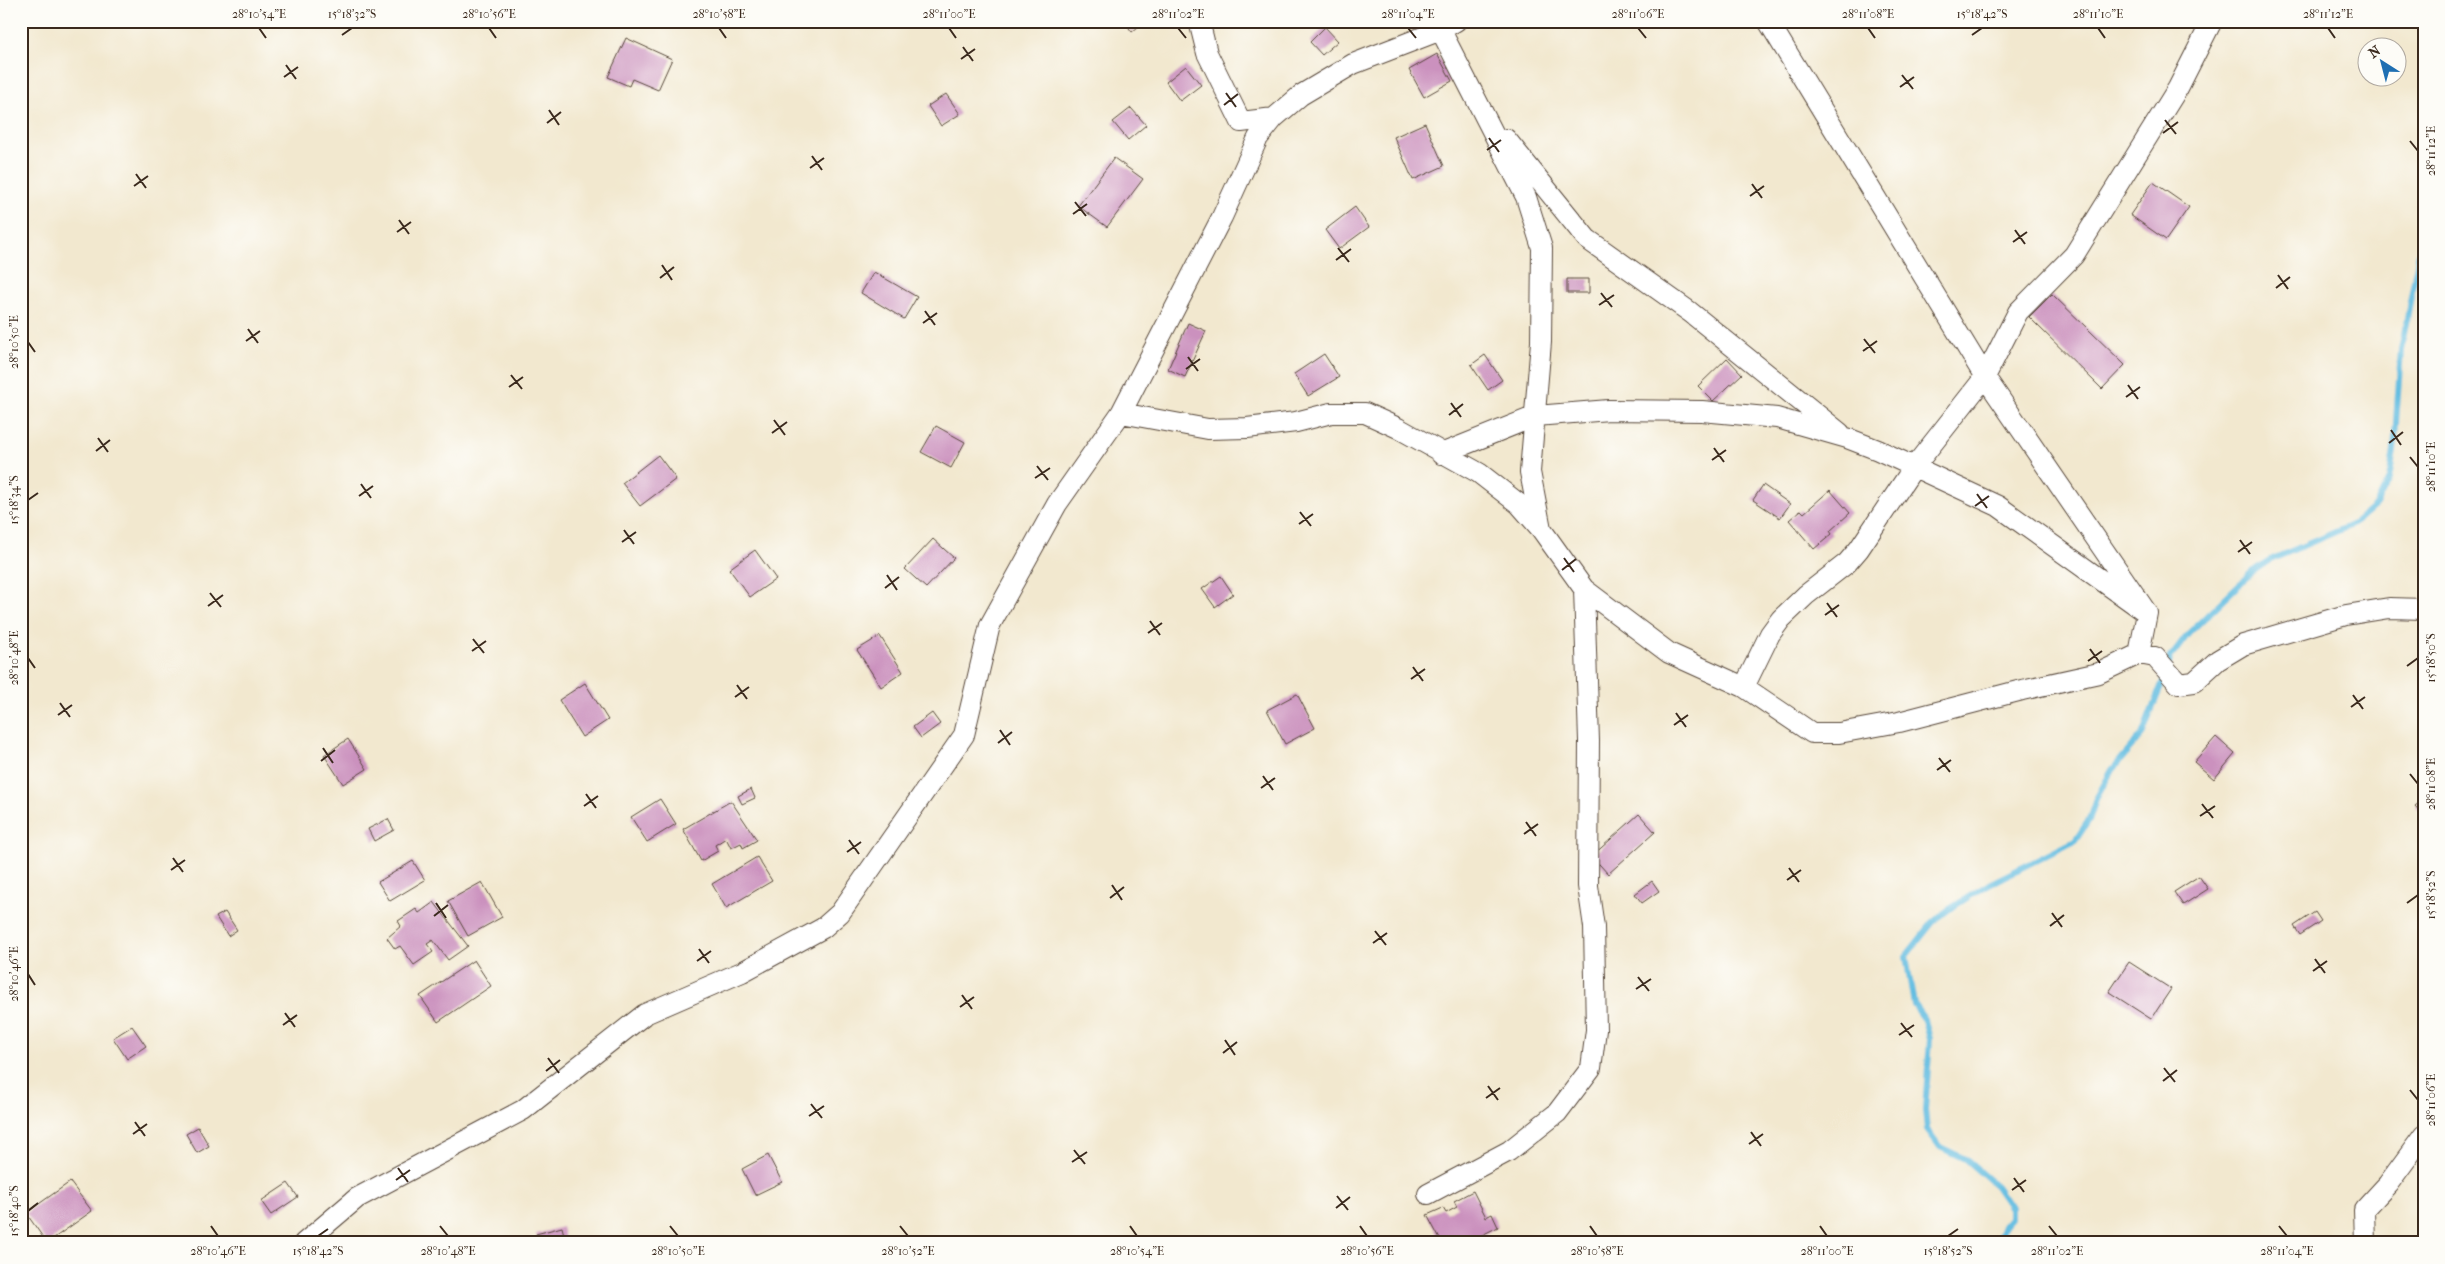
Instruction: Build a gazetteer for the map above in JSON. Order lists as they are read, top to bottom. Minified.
{"north":"top left","coordinates":["28°10'54\"E","15°18'32\"S","28°10'56\"E","28°10'58\"E","28°11'00\"E","28°11'02\"E","28°11'04\"E","28°11'06\"E","28°11'08\"E","15°18'42\"S","28°11'10\"E","28°11'12\"E","28°10'50\"E","15°18'34\"S","28°10'48\"E","15°18'50\"S","15°18'52\"S","28°10'46\"E","15°18'40\"S","28°10'52\"E"]}
